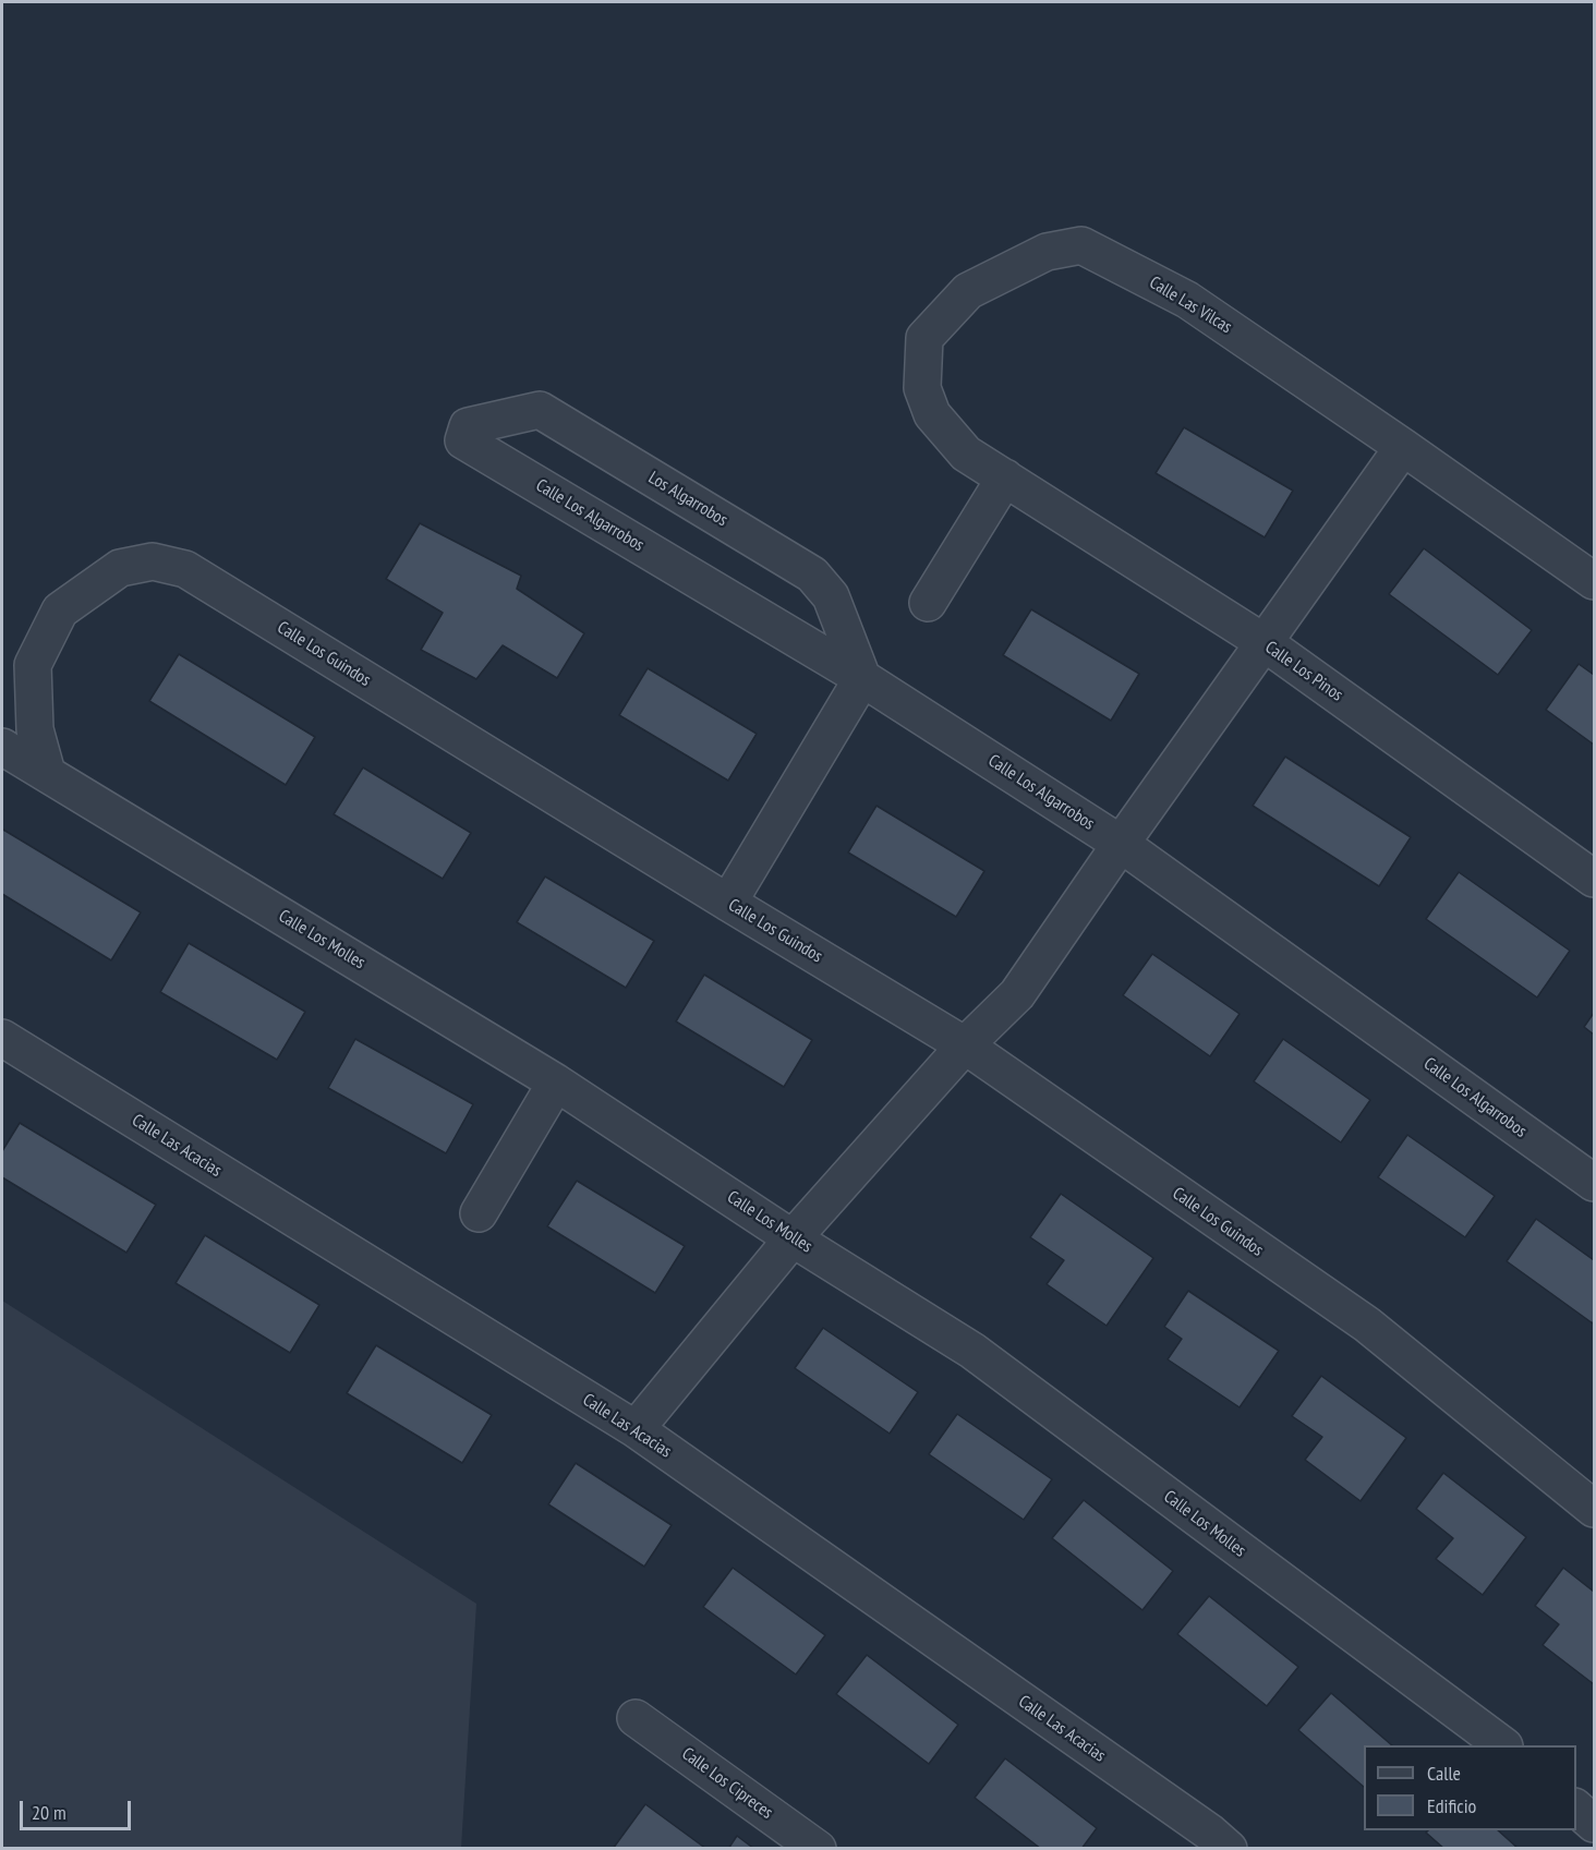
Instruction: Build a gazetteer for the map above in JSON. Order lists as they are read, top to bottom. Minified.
{"streets":{"street":["Calle Las Vilcas","Los Algarrobos","Calle Los Algarrobos","Calle Los Guindos","Calle Los Pinos","Calle Los Molles","Calle Las Acacias","Calle Los Cipreces"]},"crossings":[["Calle Las Vilcas","Calle Los Pinos"],["Los Algarrobos","Calle Los Algarrobos"],["Calle Los Guindos","Calle Los Molles"]],"legend":["Calle","Edificio"],"scale_bar":"20 m"}
